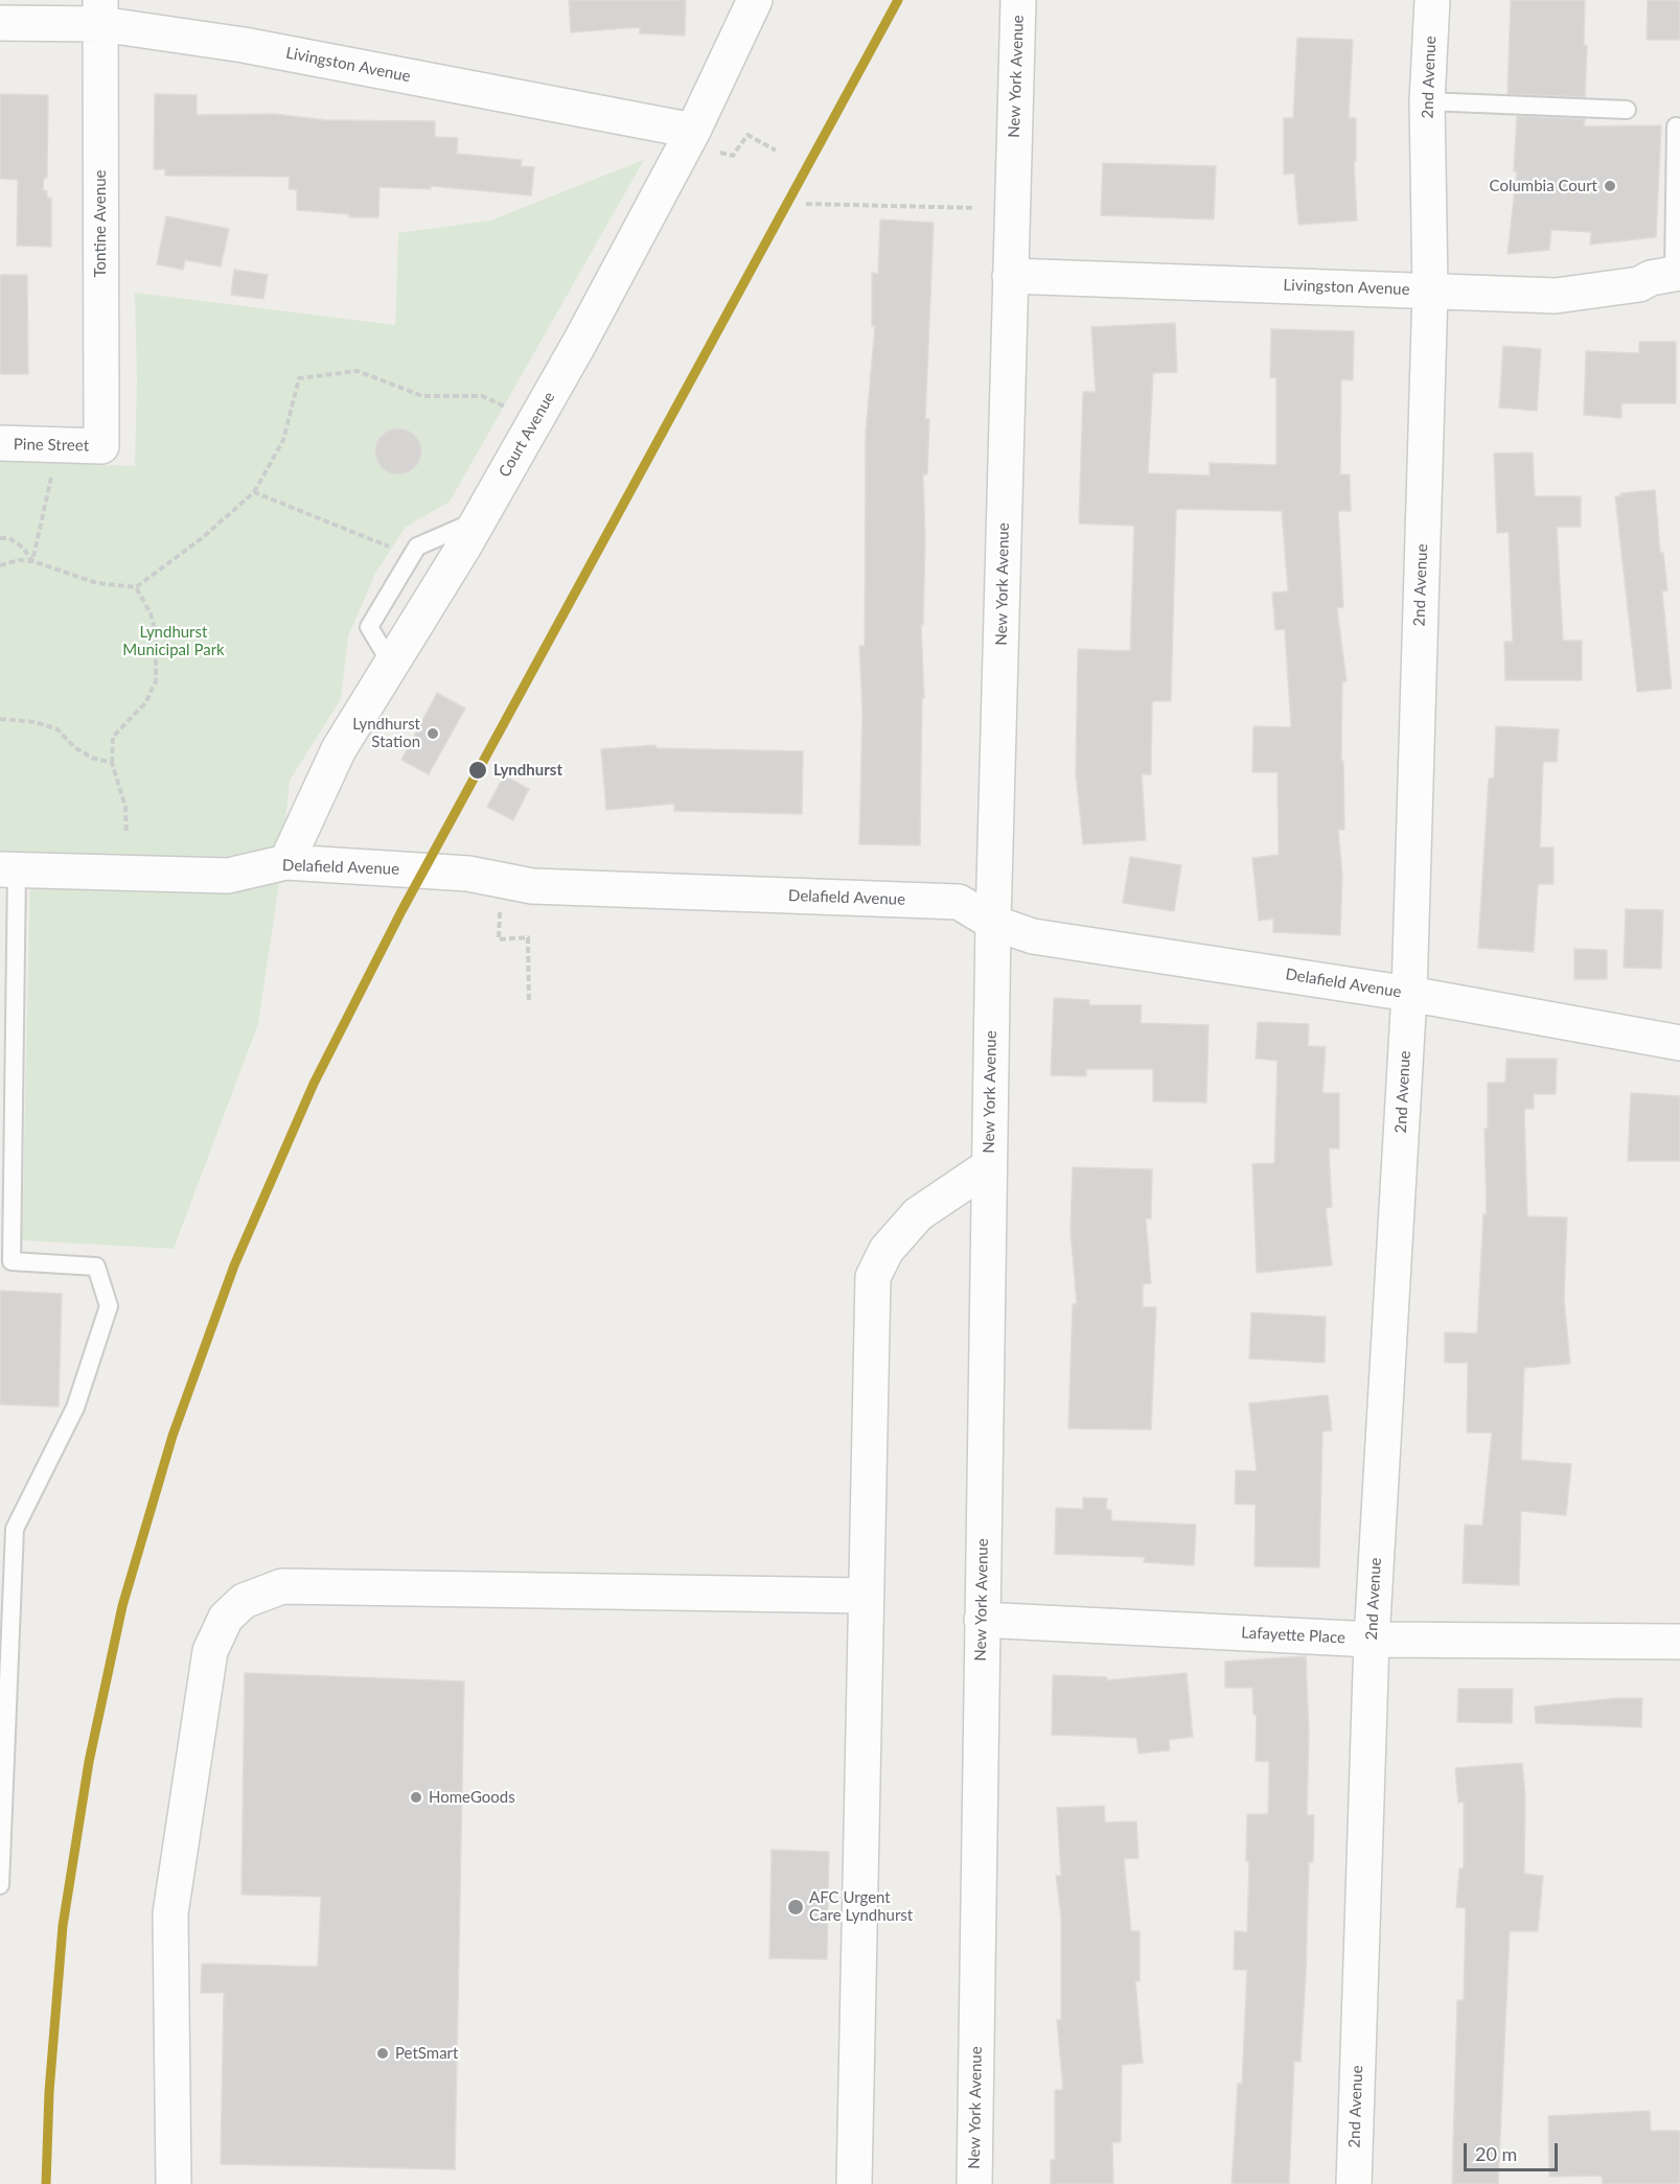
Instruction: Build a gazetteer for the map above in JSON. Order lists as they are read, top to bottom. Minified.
{"streets":{"street":["Livingston Avenue","New York Avenue","2nd Avenue","Tontine Avenue","Court Avenue","Pine Street","Delafield Avenue","Lafayette Place"]},"crossings":[["Livingston Avenue","New York Avenue"],["Livingston Avenue","2nd Avenue"],["Livingston Avenue","Tontine Avenue"],["Livingston Avenue","Court Avenue"],["New York Avenue","Delafield Avenue"],["New York Avenue","Lafayette Place"],["2nd Avenue","Delafield Avenue"],["2nd Avenue","Lafayette Place"],["Tontine Avenue","Pine Street"],["Court Avenue","Delafield Avenue"]],"parks":["Lyndhurst Municipal Park"],"places":["Columbia Court","Lyndhurst Station","Lyndhurst","HomeGoods","AFC Urgent Care Lyndhurst","PetSmart"],"scale_bar":"20 m"}
